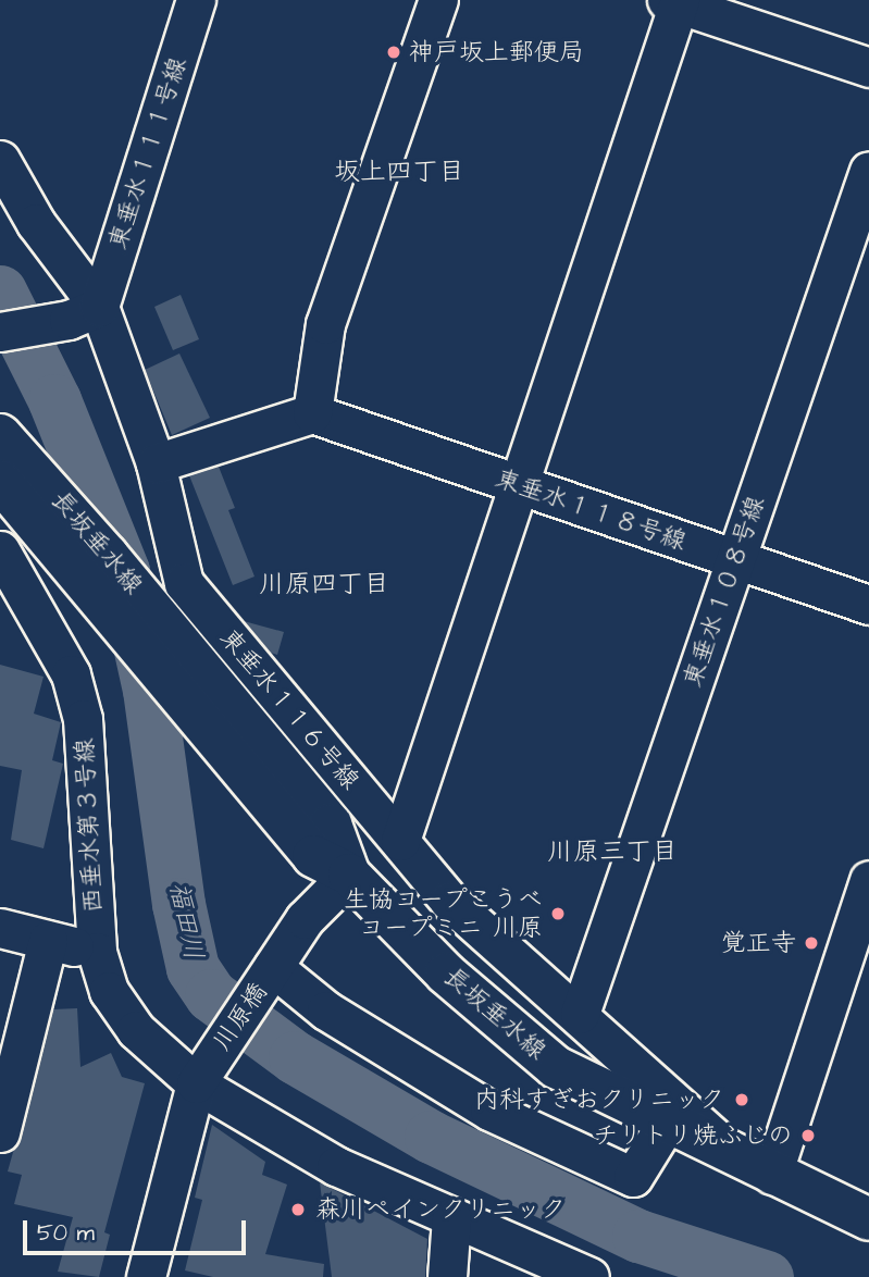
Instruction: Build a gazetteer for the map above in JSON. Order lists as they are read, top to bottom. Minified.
{"streets":{"main road":["長坂垂水線"],"street":["東垂水１１１号線","東垂水１１８号線","東垂水１０８号線","東垂水１１６号線","西垂水第３号線","川原橋"]},"crossings":[["東垂水１１１号線","東垂水１１６号線"],["東垂水１１８号線","東垂水１０８号線"],["長坂垂水線","東垂水１１６号線"],["東垂水１０８号線","東垂水１１６号線"],["西垂水第３号線","川原橋"]],"districts":["坂上四丁目","川原四丁目","川原三丁目"],"water":["福田川"],"places":["神戸坂上郵便局","生協コープこうべ コープミニ 川原","覚正寺","内科すぎおクリニック","チリトリ焼ふじの","森川ペインクリニック"],"scale_bar":"50 m"}
